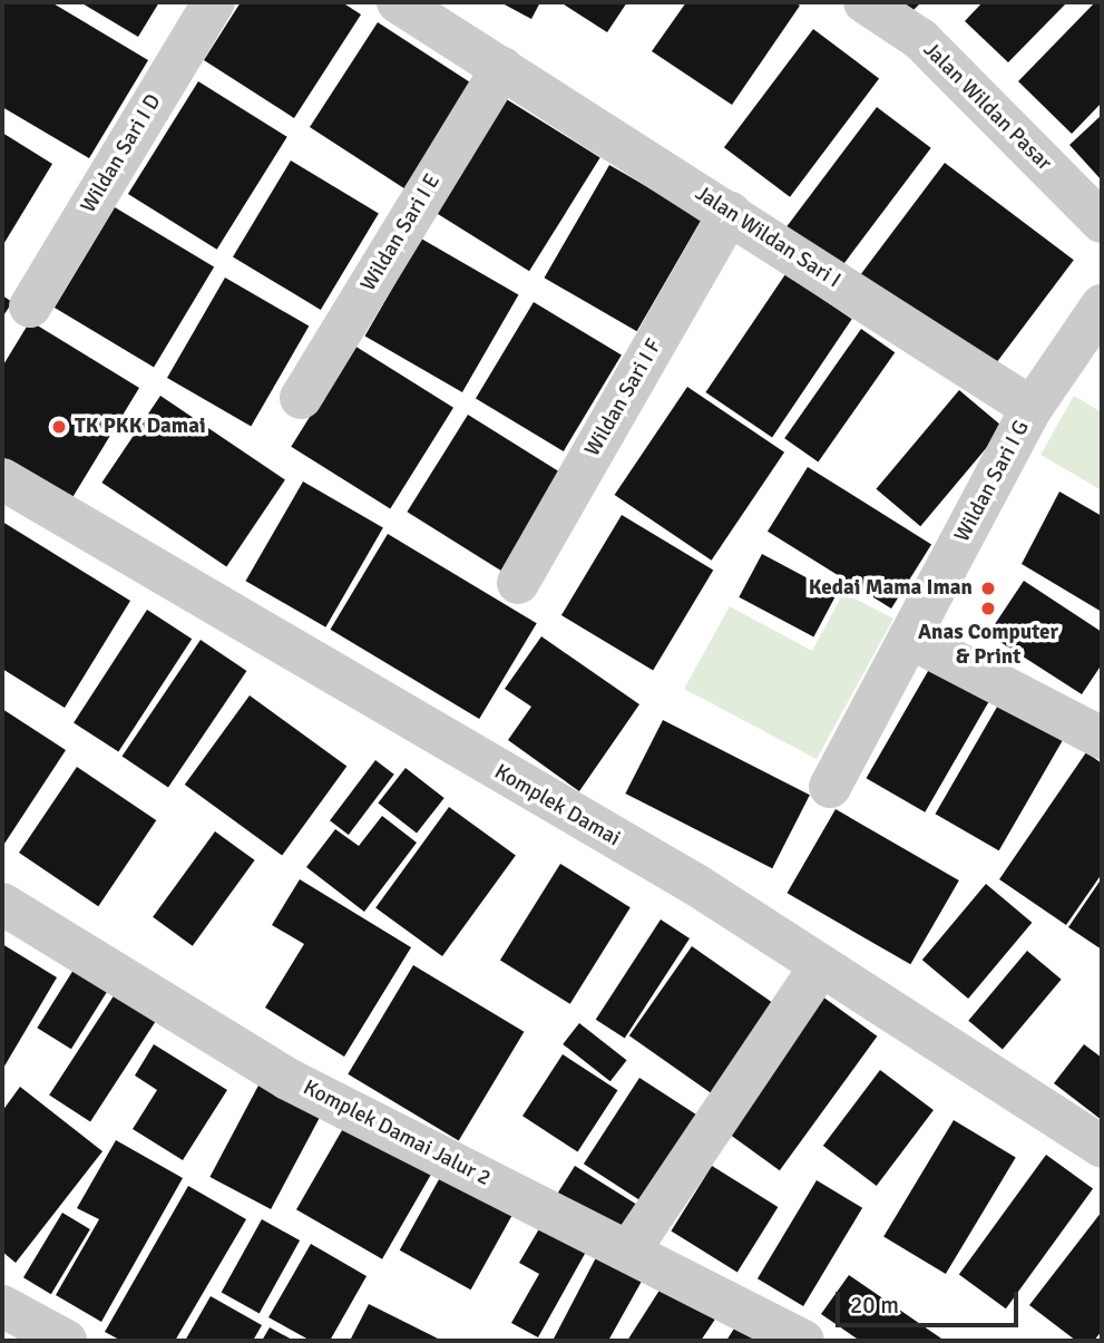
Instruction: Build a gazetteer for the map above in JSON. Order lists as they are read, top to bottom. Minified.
{"streets":{"street":["Jalan Wildan Pasar","Wildan Sari I D","Wildan Sari I E","Jalan Wildan Sari I","Wildan Sari I F","Wildan Sari I G","Komplek Damai","Komplek Damai Jalur 2"]},"crossings":[["Wildan Sari I E","Jalan Wildan Sari I"],["Jalan Wildan Sari I","Wildan Sari I F"],["Jalan Wildan Sari I","Wildan Sari I G"]],"places":["TK PKK Damai","Kedai Mama Iman","Anas Computer & Print"],"scale_bar":"20 m"}
